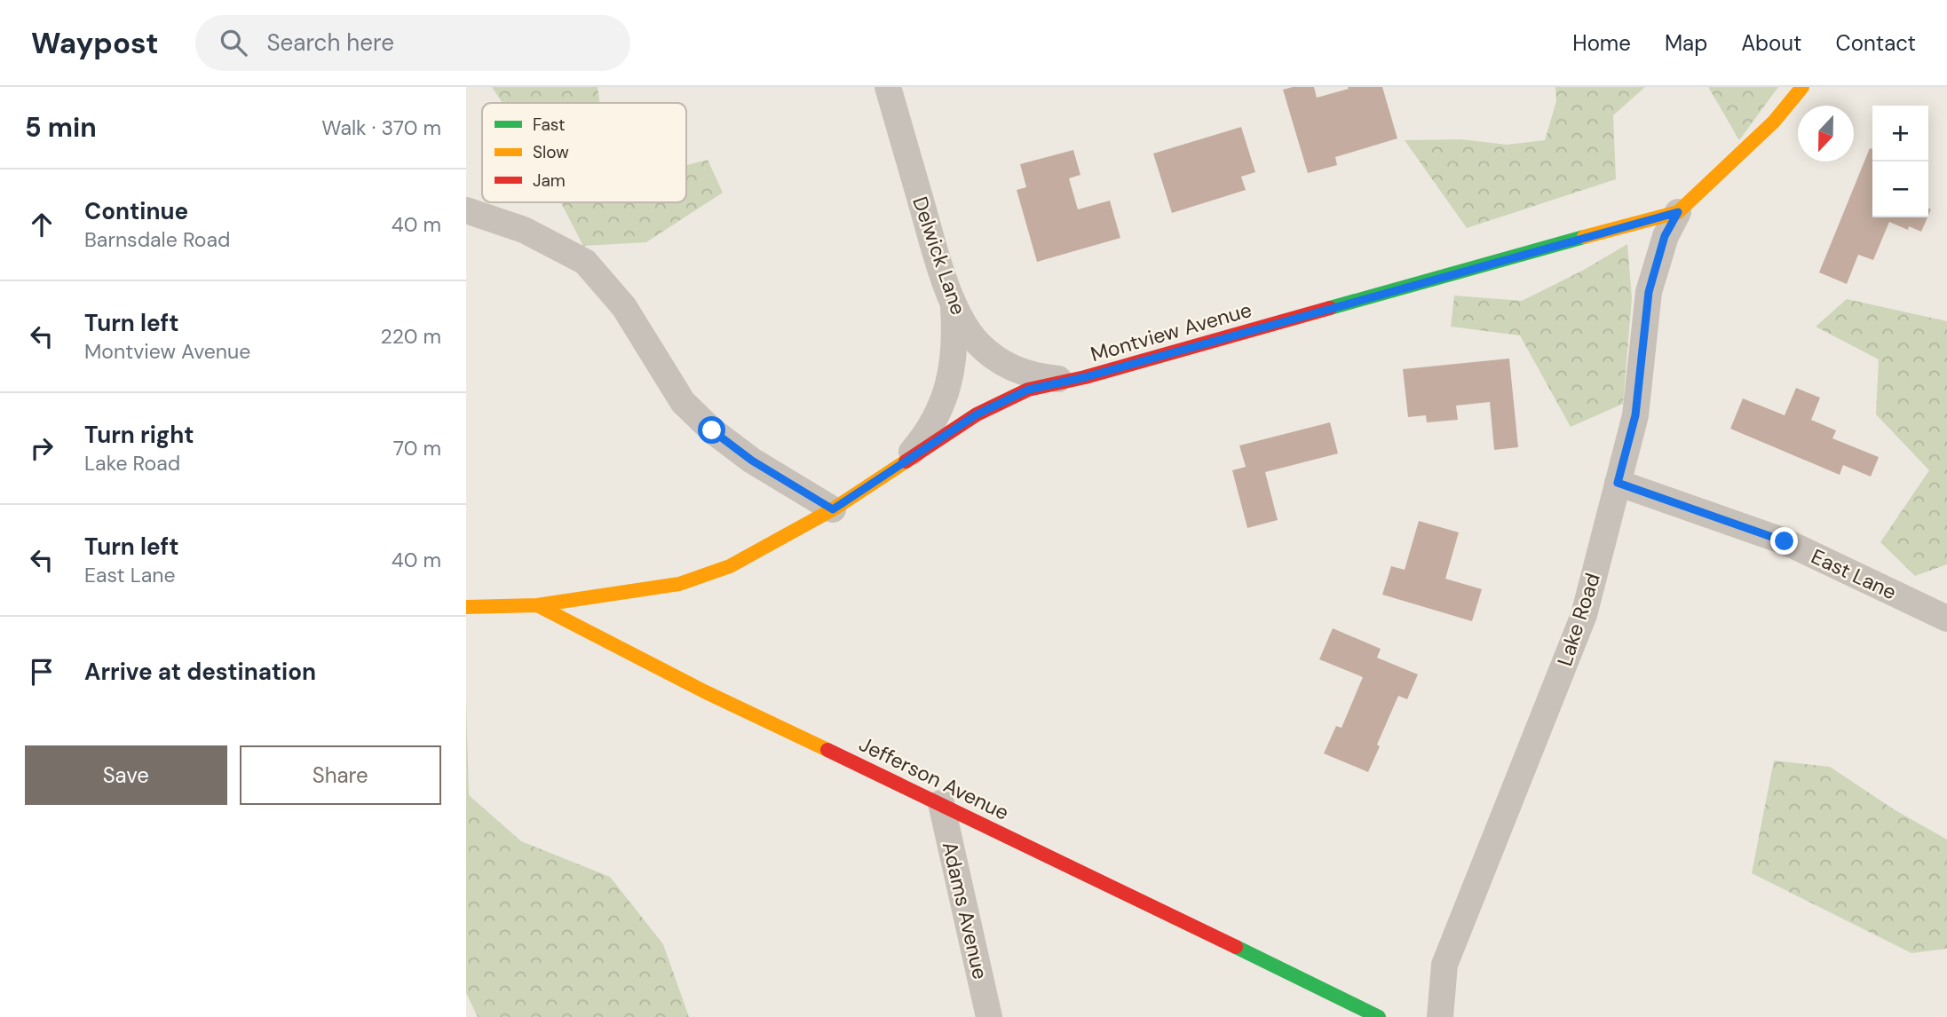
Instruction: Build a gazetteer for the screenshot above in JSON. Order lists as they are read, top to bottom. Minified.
{"streets":{"street":["Delwick Lane","Montview Avenue","East Lane","Lake Road","Jefferson Avenue","Adams Avenue"]},"crossings":[["Delwick Lane","Montview Avenue"],["Montview Avenue","Lake Road"],["Montview Avenue","Jefferson Avenue"],["East Lane","Lake Road"],["Jefferson Avenue","Adams Avenue"]],"legend":["Fast","Slow","Jam"],"north":"bottom","page":{"header":"Waypost","search":"Search here","nav":["Home","Map","About","Contact"],"heading":["5 min","Walk · 370 m"],"map_buttons":["+","−"],"list":[["Continue","Barnsdale Road","40 m"],["Turn left","Montview Avenue","220 m"],["Turn right","Lake Road","70 m"],["Turn left","East Lane","40 m"],"Arrive at destination"],"buttons":["Save","Share"]}}
